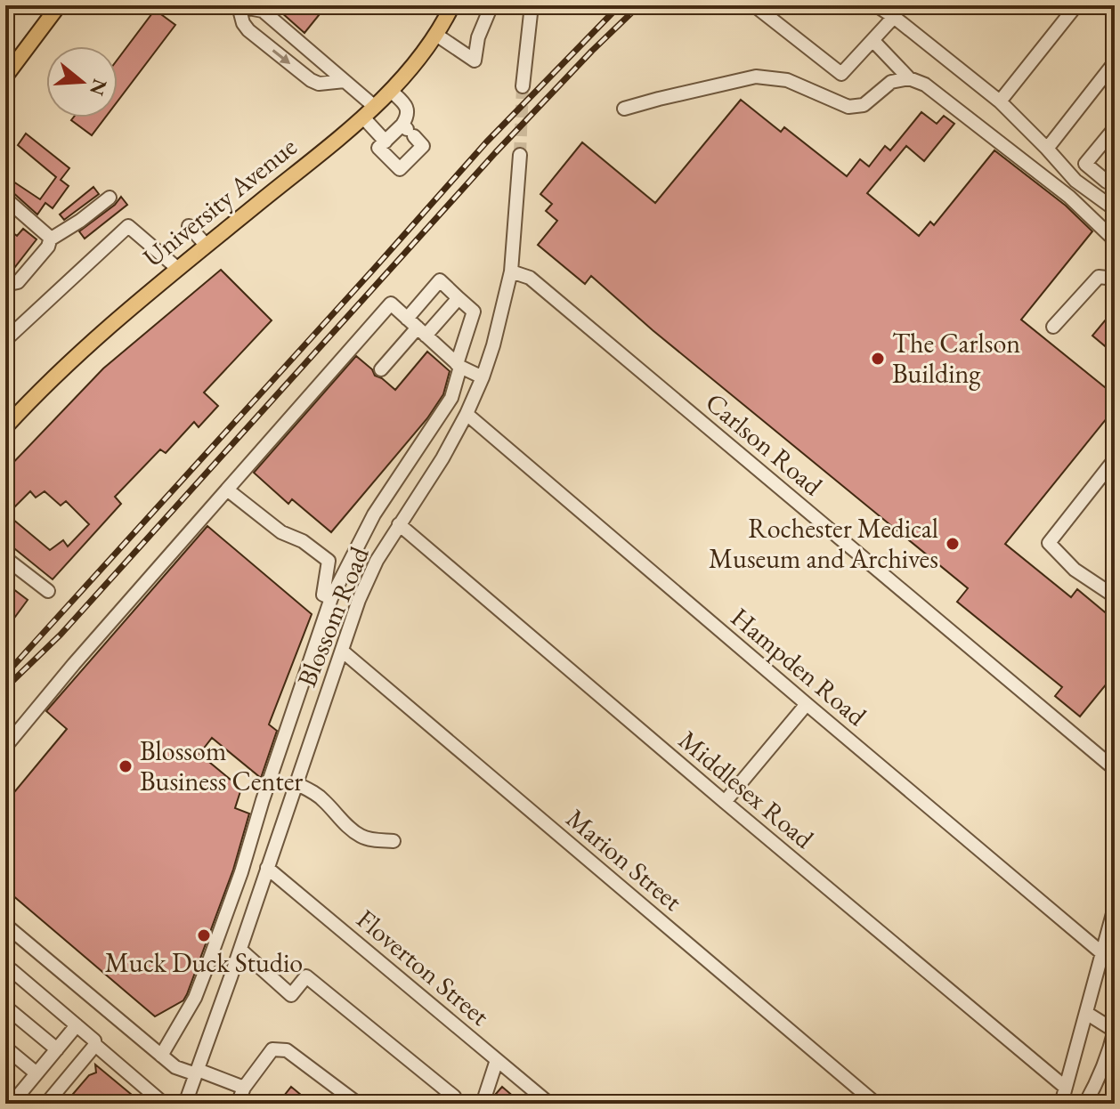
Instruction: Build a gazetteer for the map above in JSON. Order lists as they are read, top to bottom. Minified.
{"streets":{"main road":["University Avenue"],"street":["Carlson Road","Blossom Road","Hampden Road","Middlesex Road","Marion Street","Floverton Street"]},"crossings":[["Carlson Road","Blossom Road"],["Blossom Road","Hampden Road"],["Blossom Road","Middlesex Road"],["Blossom Road","Marion Street"],["Blossom Road","Floverton Street"]],"places":["The Carlson Building","Rochester Medical Museum and Archives","Blossom Business Center","Muck Duck Studio"],"north":"right"}
